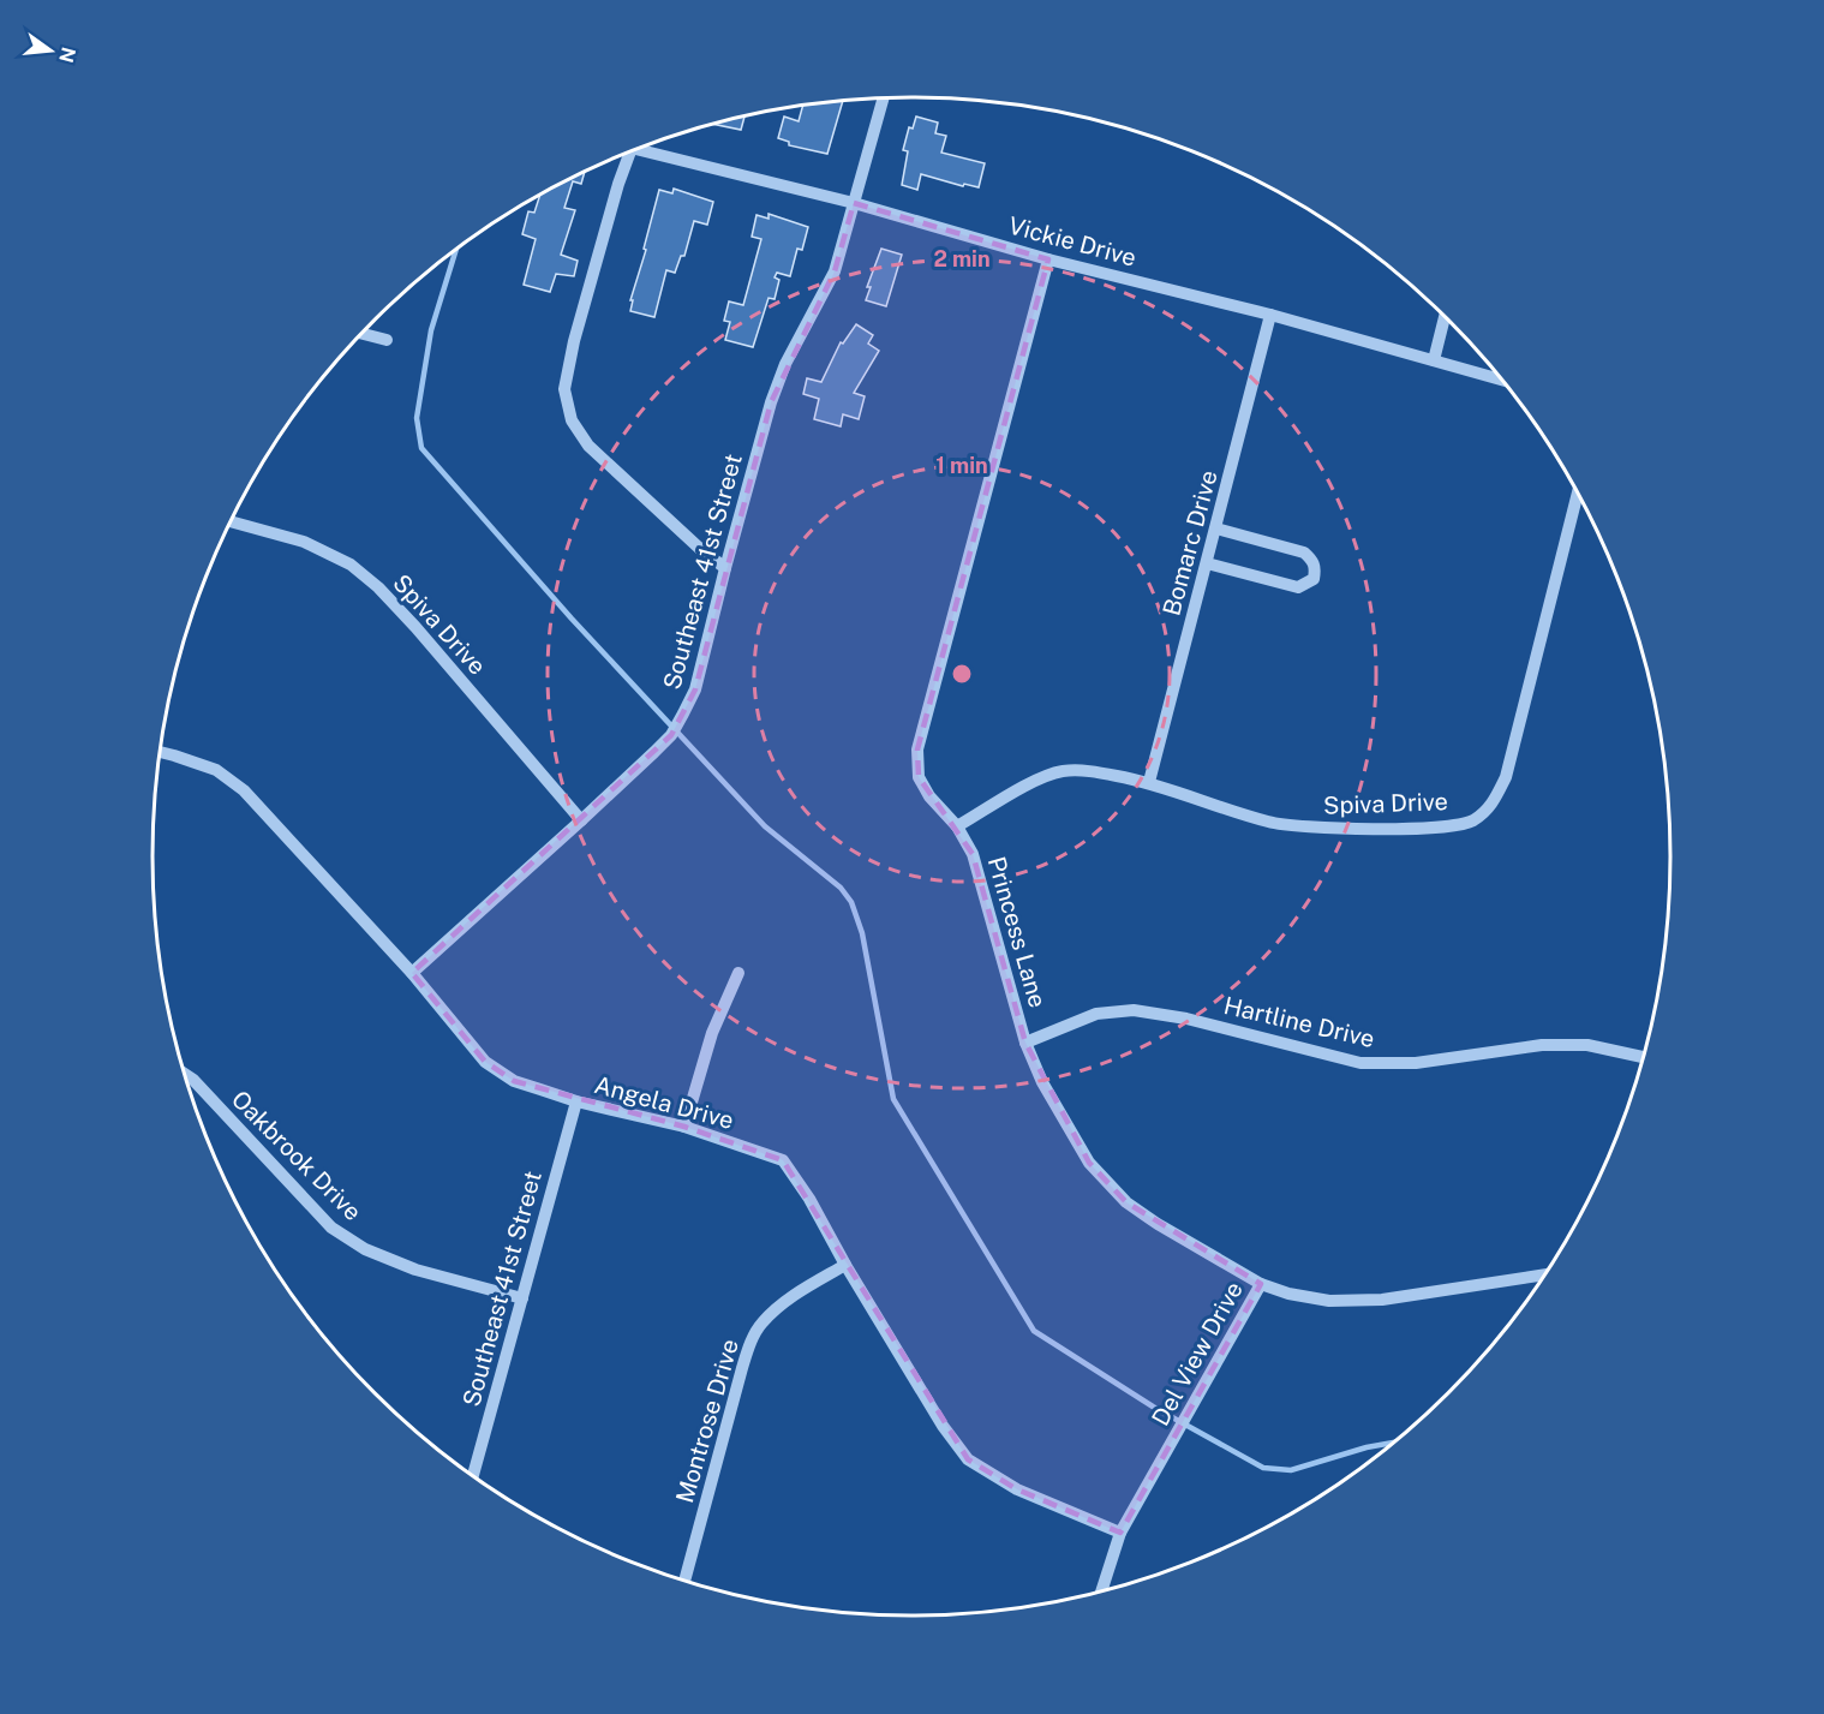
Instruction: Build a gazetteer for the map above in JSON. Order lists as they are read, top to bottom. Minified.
{"streets":{"street":["Vickie Drive","Bomarc Drive","Southeast 41st Street","Spiva Drive","Princess Lane","Hartline Drive","Angela Drive","Oakbrook Drive","Del View Drive","Montrose Drive"]},"crossings":[["Vickie Drive","Bomarc Drive"],["Vickie Drive","Southeast 41st Street"],["Vickie Drive","Princess Lane"],["Bomarc Drive","Spiva Drive"],["Southeast 41st Street","Spiva Drive"],["Southeast 41st Street","Angela Drive"],["Southeast 41st Street","Oakbrook Drive"],["Spiva Drive","Princess Lane"],["Princess Lane","Hartline Drive"],["Princess Lane","Del View Drive"],["Angela Drive","Del View Drive"],["Angela Drive","Montrose Drive"]],"north":"right","rings":["2 min","1 min"]}
